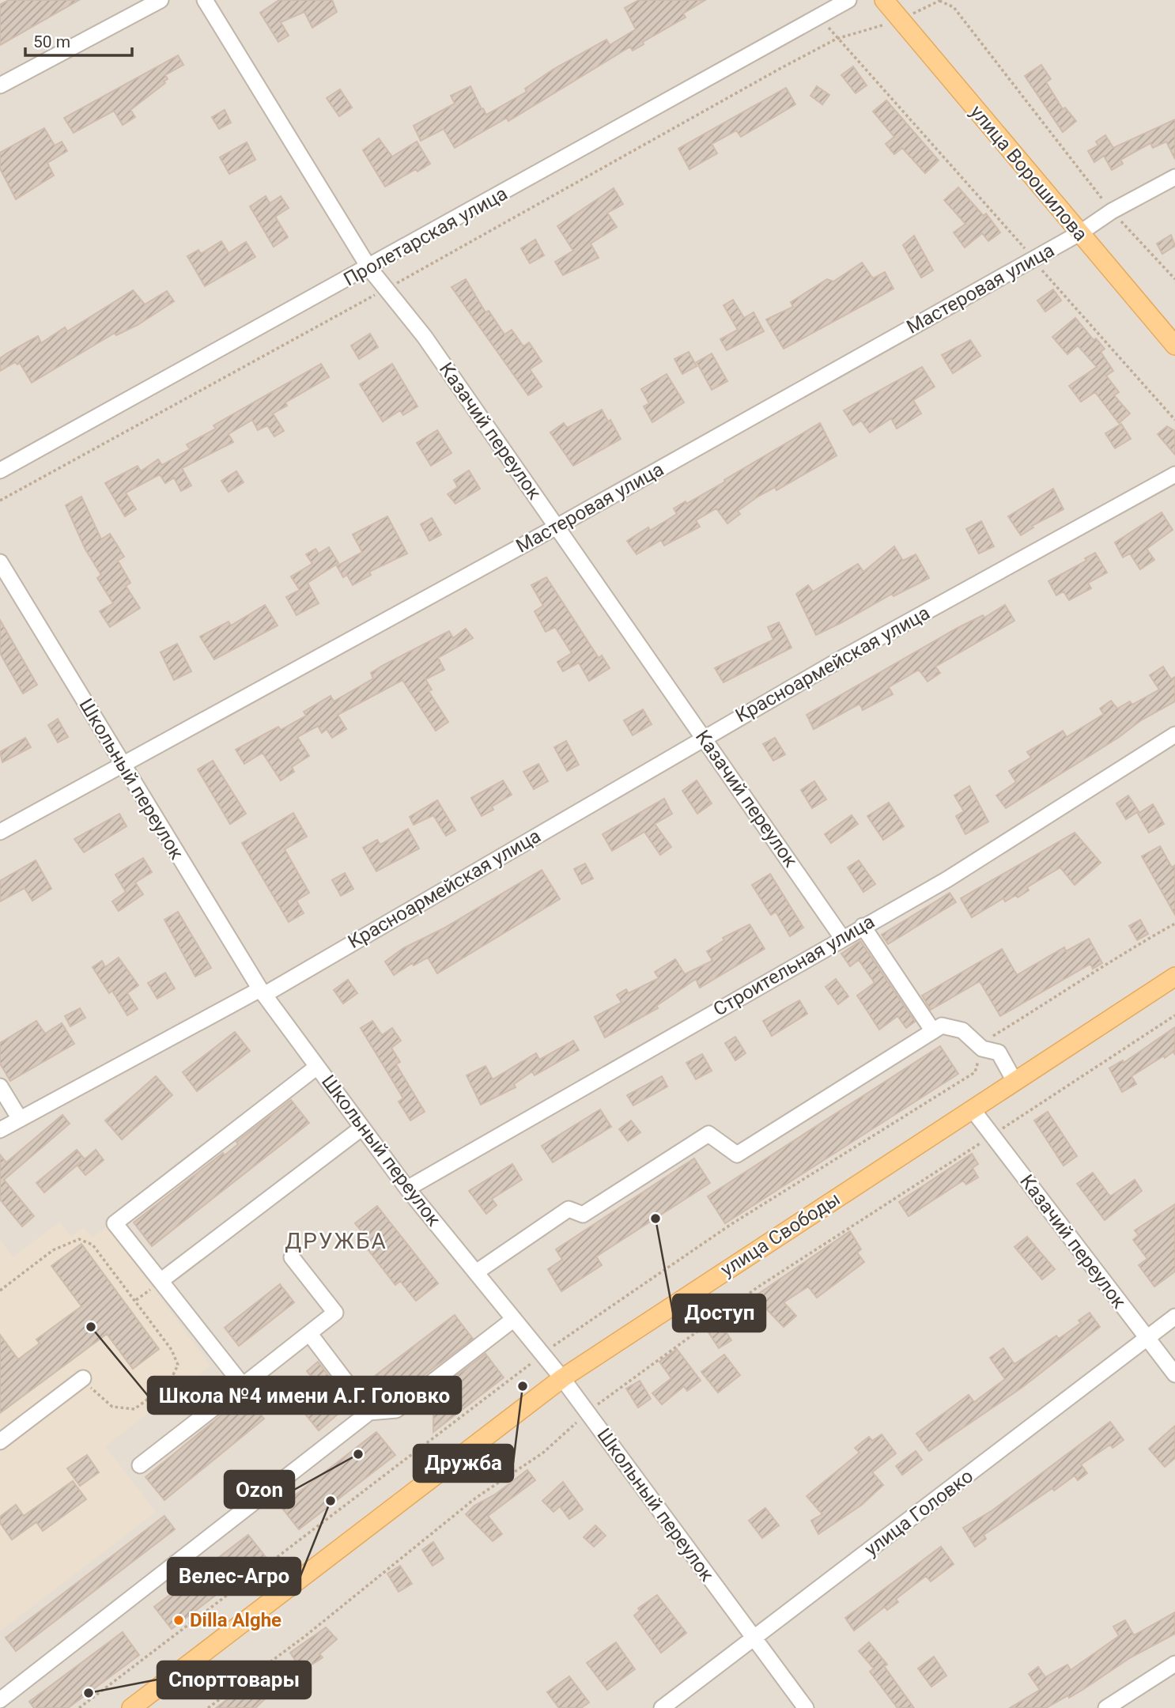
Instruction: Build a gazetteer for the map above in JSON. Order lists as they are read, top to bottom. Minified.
{"streets":{"main road":["улица Ворошилова","улица Свободы"],"street":["Пролетарская улица","Мастеровая улица","Казачий переулок","Красноармейская улица","Школьный переулок","Строительная улица","улица Головко"]},"crossings":[["улица Ворошилова","Мастеровая улица"],["Пролетарская улица","Казачий переулок"],["Мастеровая улица","Казачий переулок"],["Мастеровая улица","Школьный переулок"],["Казачий переулок","Красноармейская улица"],["Казачий переулок","Строительная улица"],["Казачий переулок","улица Свободы"],["Казачий переулок","улица Головко"],["Красноармейская улица","Школьный переулок"],["Школьный переулок","Строительная улица"],["Школьный переулок","улица Свободы"],["Школьный переулок","улица Головко"]],"districts":["ДРУЖБА"],"places":["Доступ","Школа №4 имени А.Г. Головко","Дружба","Ozon","Велес-Агро","Dilla Alghe","Спорттовары"],"scale_bar":"50 m"}
